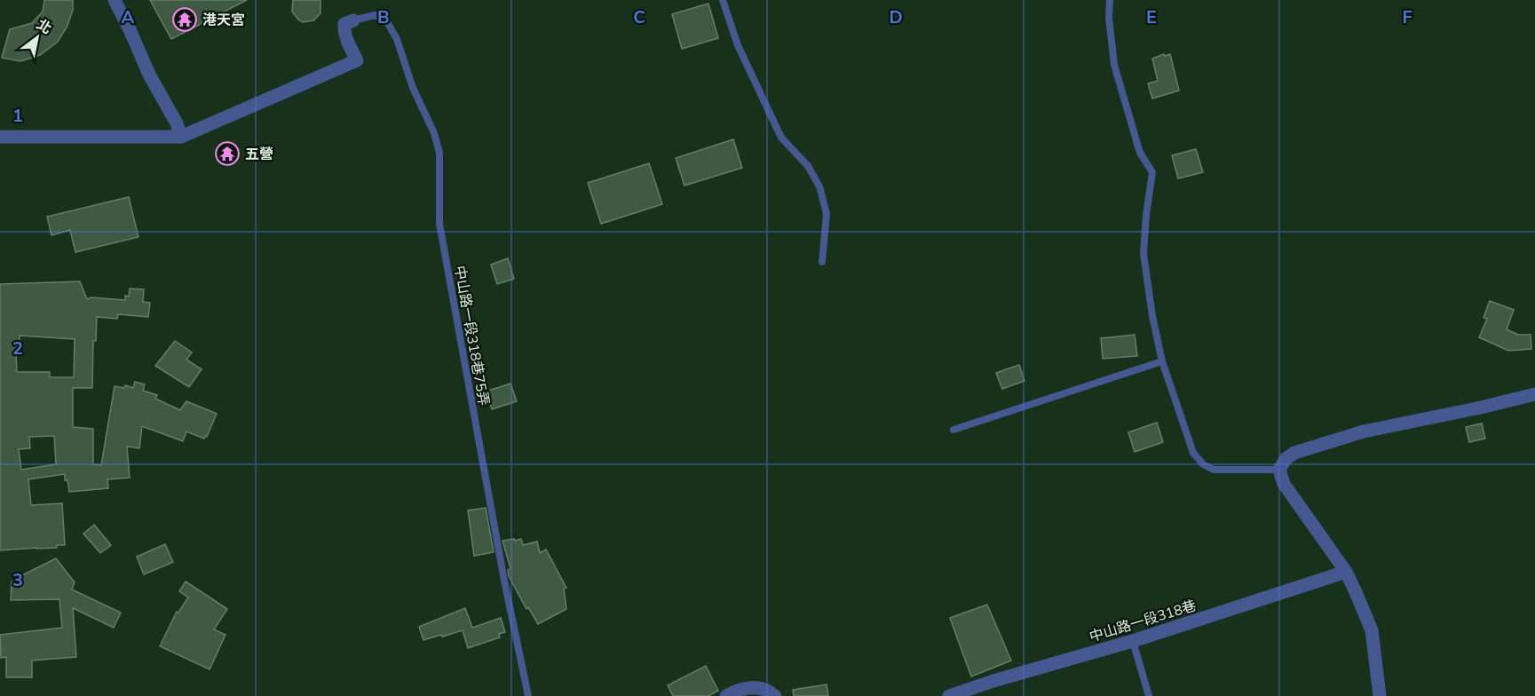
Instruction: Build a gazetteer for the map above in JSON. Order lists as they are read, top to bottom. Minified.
{"streets":{"street":["中山路一段318巷"],"lane":["中山路一段318巷75弄"]},"places":{"temple":["港天宮","五營"]},"north":"top right","grid":{"columns":["A","B","C","D","E","F"],"rows":["1","2","3"]}}
